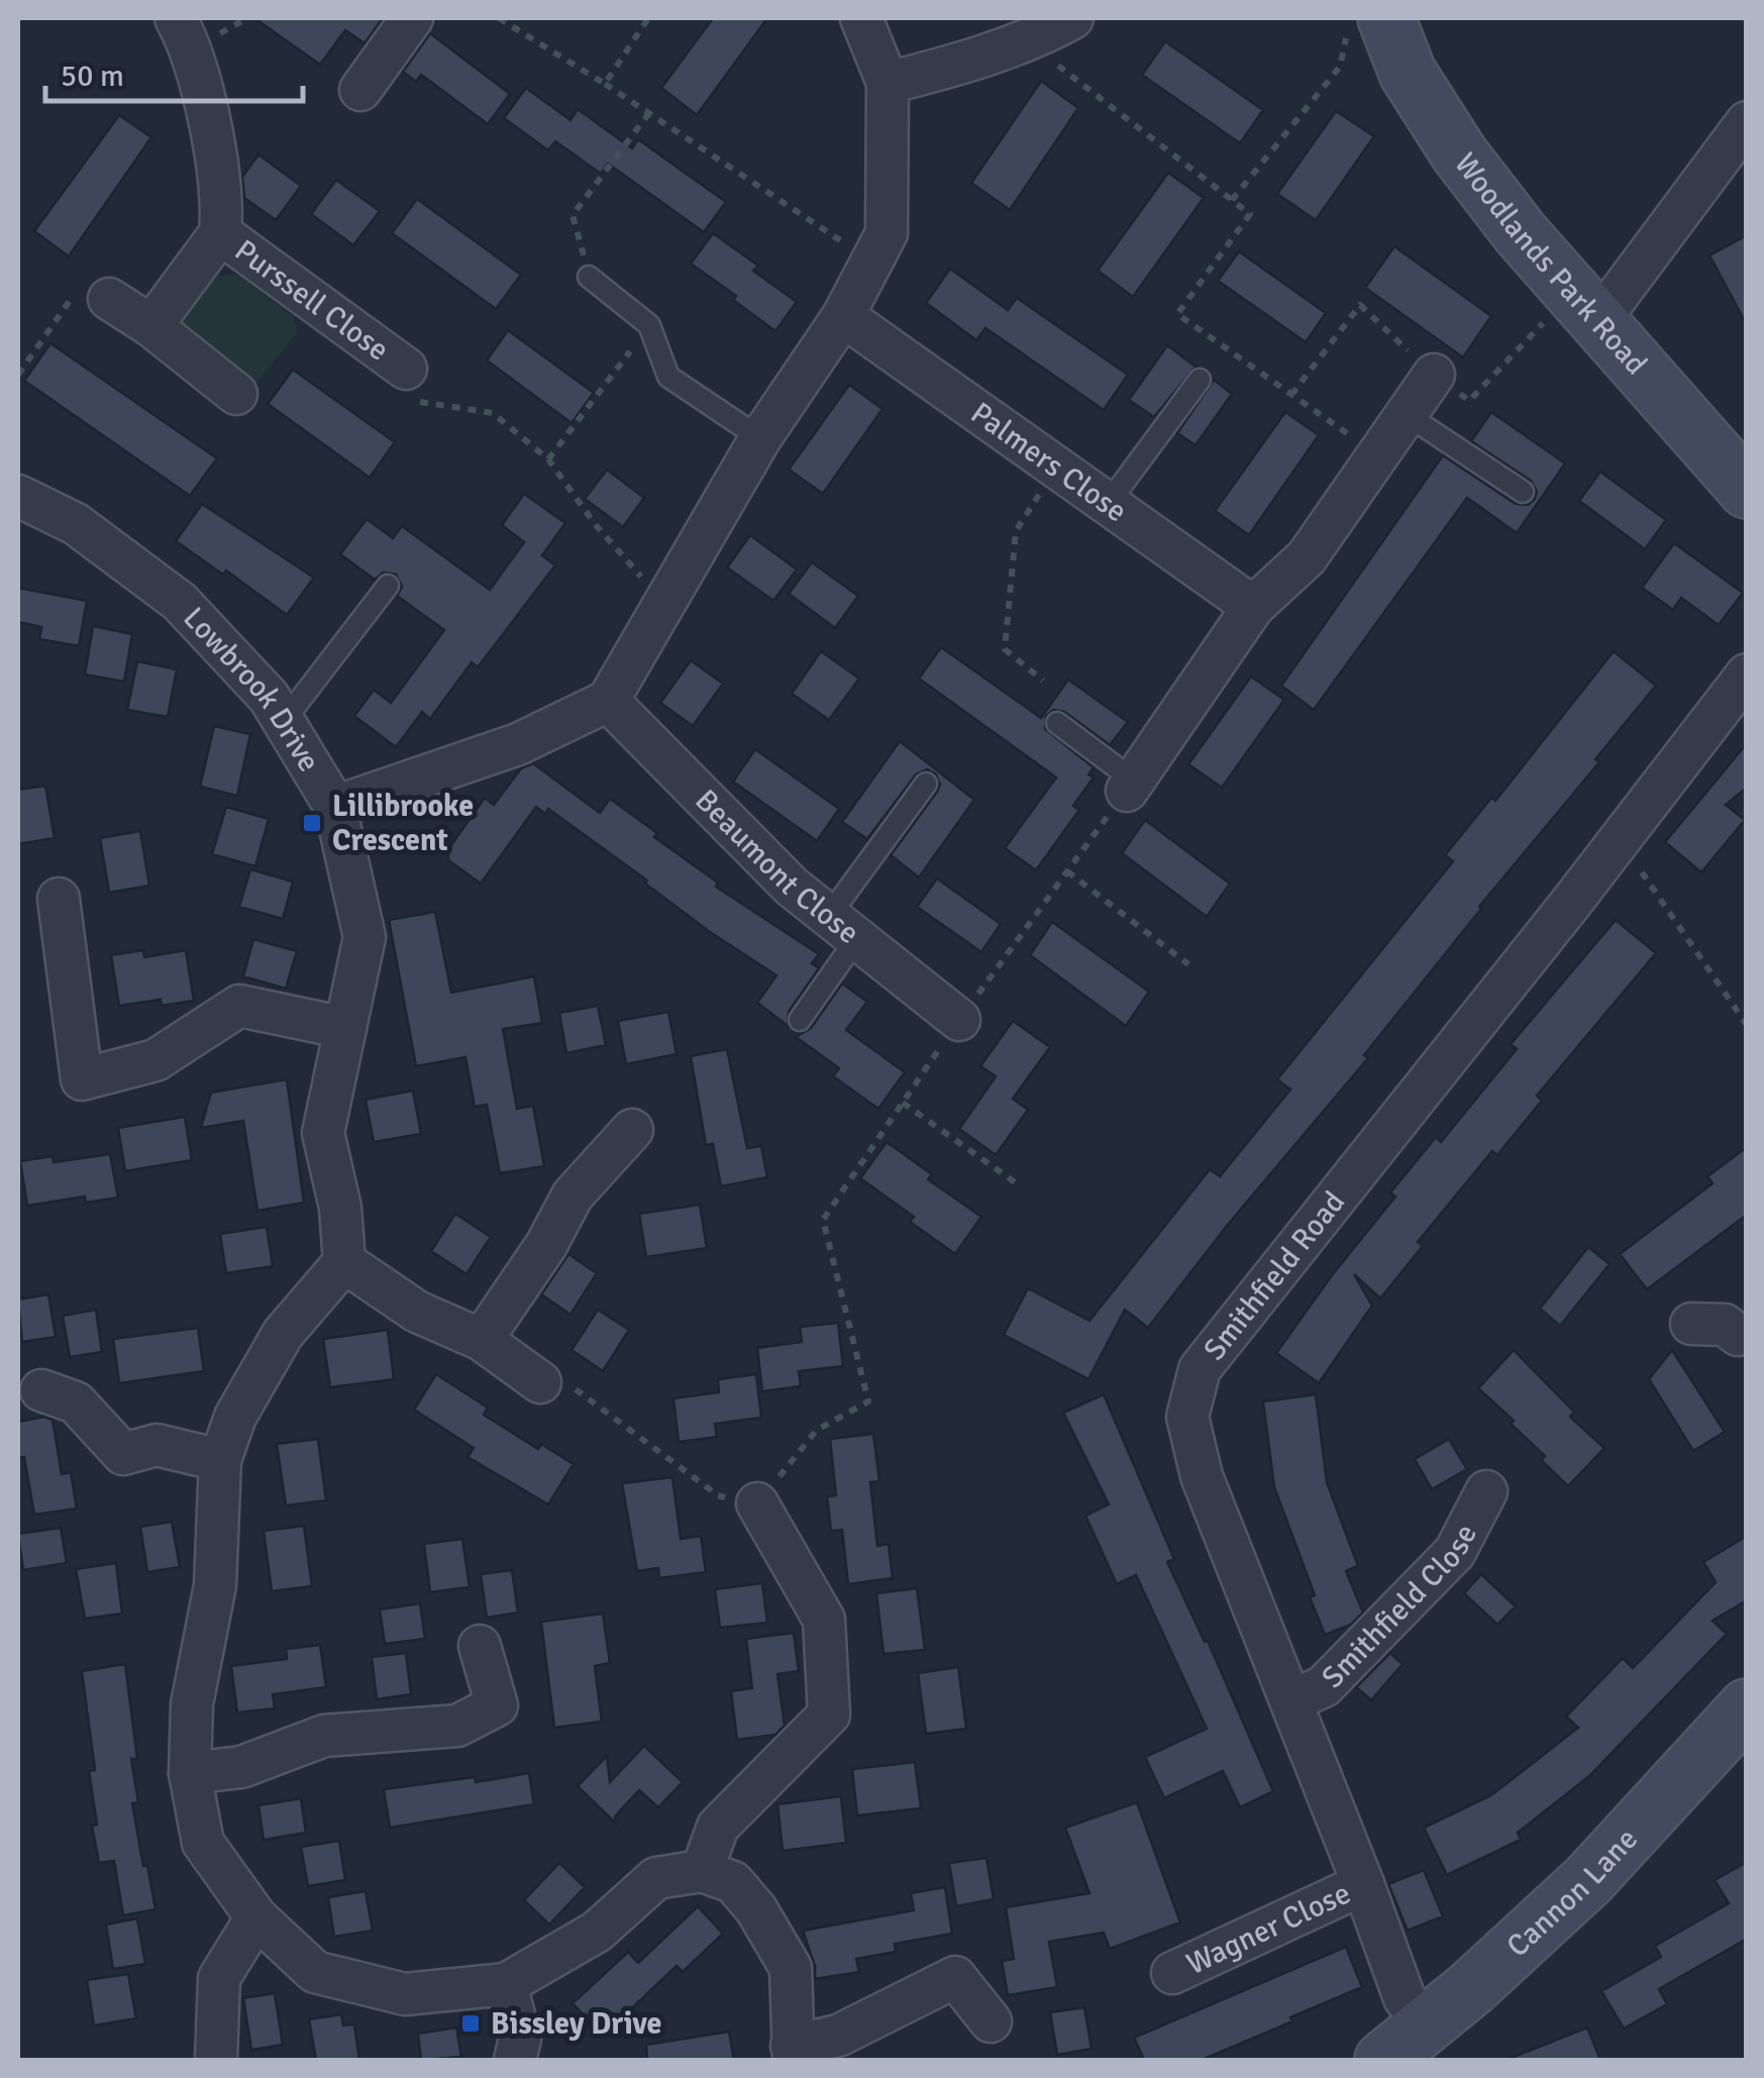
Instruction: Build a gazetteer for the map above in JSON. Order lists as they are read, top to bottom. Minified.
{"streets":{"street":["Woodlands Park Road","Purssell Close","Palmers Close","Lowbrook Drive","Beaumont Close","Smithfield Road","Smithfield Close","Cannon Lane","Wagner Close"]},"crossings":[["Smithfield Road","Smithfield Close"],["Smithfield Road","Cannon Lane"],["Smithfield Road","Wagner Close"]],"places":{"transit":["Lillibrooke Crescent","Bissley Drive"]},"scale_bar":"50 m"}
